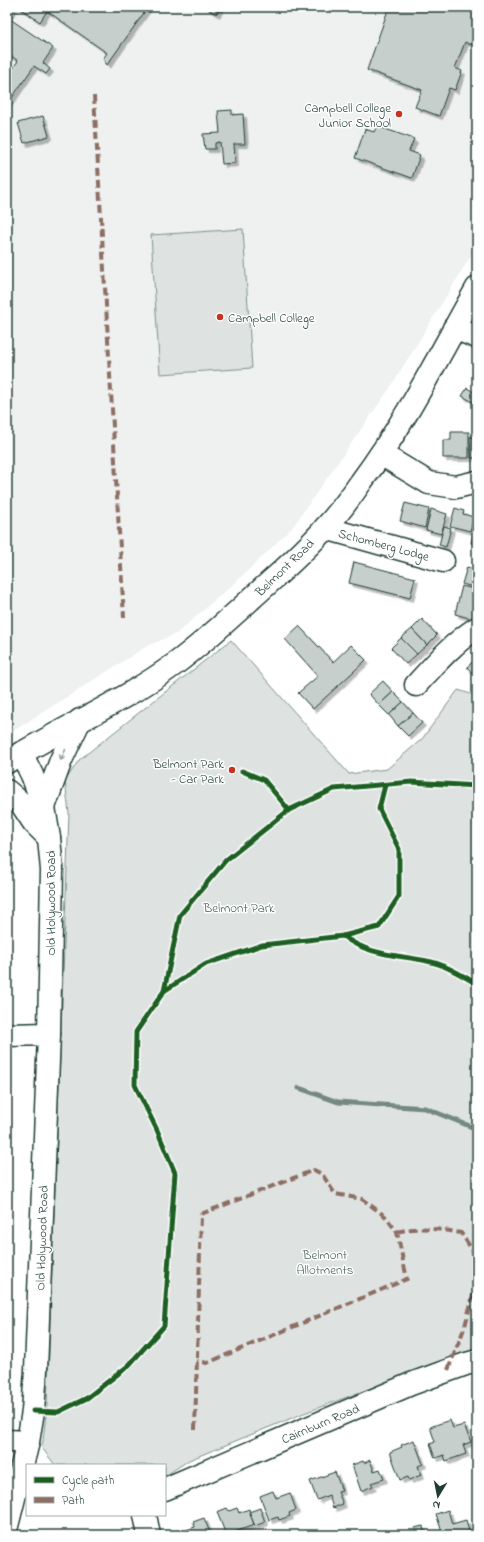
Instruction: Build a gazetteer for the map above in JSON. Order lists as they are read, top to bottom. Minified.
{"streets":{"street":["Schomberg Lodge","Belmont Road","Old Holywood Road","Cairnburn Road"]},"crossings":[["Schomberg Lodge","Belmont Road"],["Belmont Road","Old Holywood Road"]],"parks":["Belmont Park","Belmont Allotments"],"places":["Campbell College Junior School","Campbell College","Belmont Park - Car Park"],"legend":["Cycle path","Path"],"north":"bottom"}
